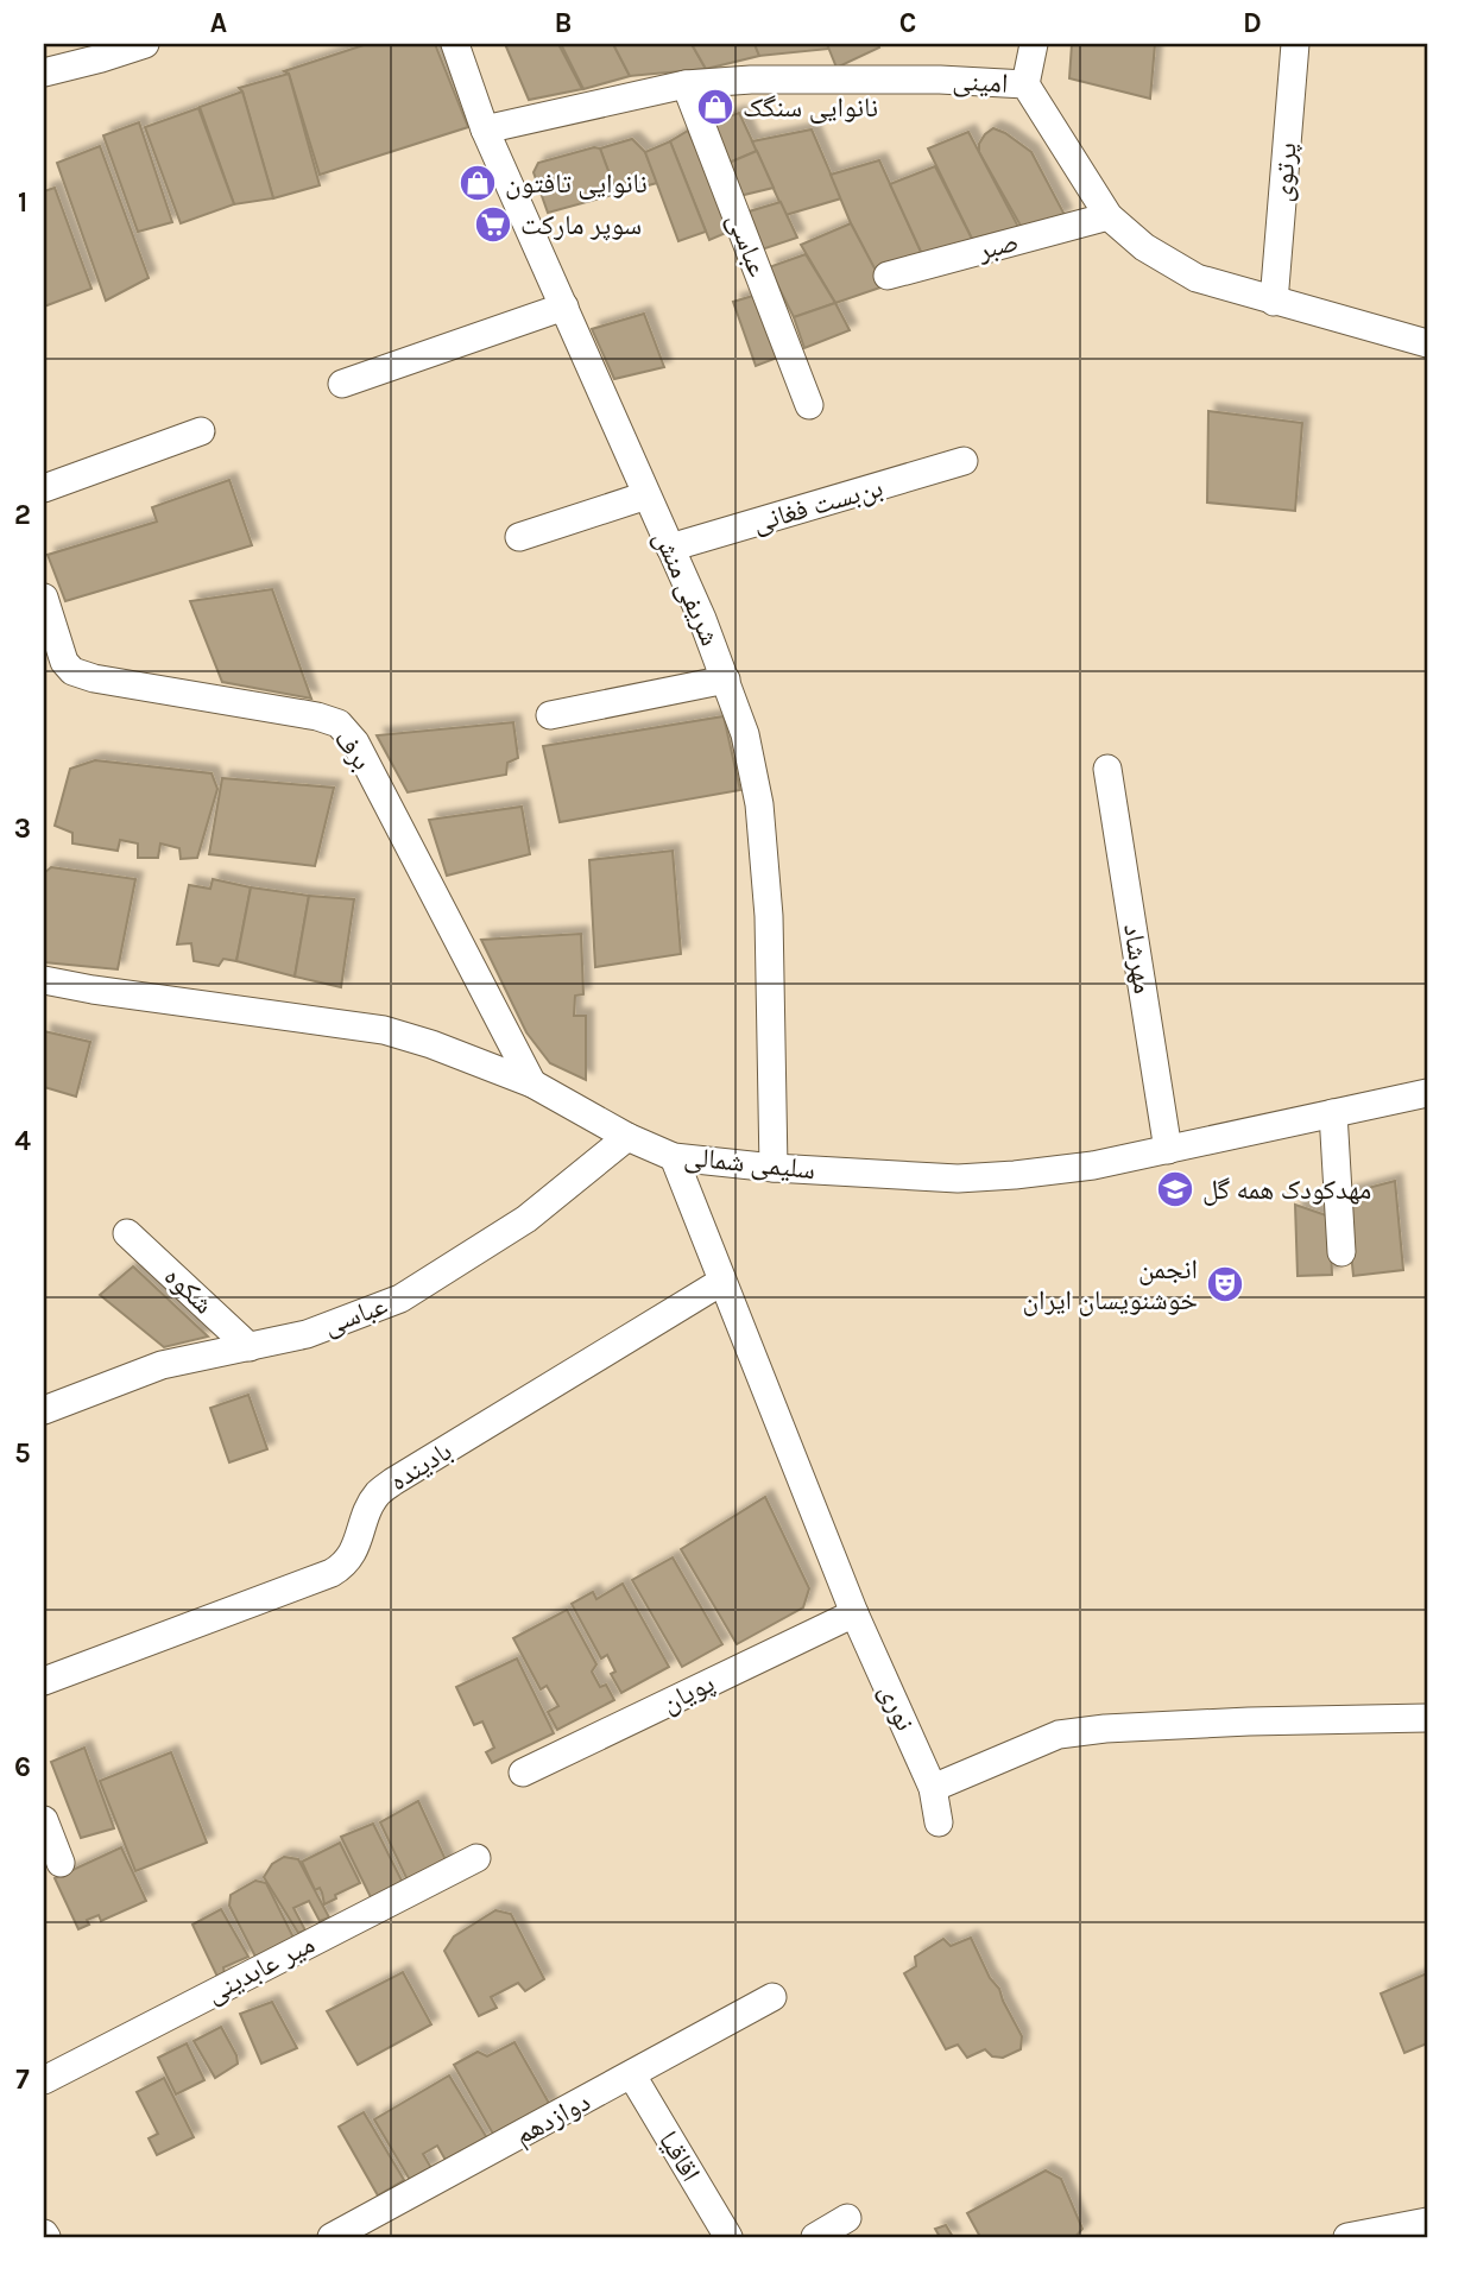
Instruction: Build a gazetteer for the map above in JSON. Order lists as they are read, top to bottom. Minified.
{"streets":{"street":["امینی","پرتوی","عباسی","صبر","بن‌بست فغانی","شریفی منش","برف","مهرشاد","سلیمی شمالی","شکوه","بادینده","پویان","نوری","میر عابدینی","دوازدهم","اقاقیا"]},"crossings":[["امینی","پرتوی"],["امینی","عباسی"],["امینی","صبر"],["امینی","شریفی منش"],["عباسی","سلیمی شمالی"],["عباسی","شکوه"],["بن‌بست فغانی","شریفی منش"],["شریفی منش","سلیمی شمالی"],["برف","سلیمی شمالی"],["مهرشاد","سلیمی شمالی"],["سلیمی شمالی","نوری"],["بادینده","نوری"],["پویان","نوری"],["دوازدهم","اقاقیا"]],"places":{"shop":["نانوایی سنگک","نانوایی تافتون"],"supermarket":["سوپر مارکت"],"school or university":["مهدکودک همه گل"],"theatre":["انجمن خوشنویسان ایران"]},"grid":{"columns":["A","B","C","D"],"rows":["1","2","3","4","5","6","7"]}}
